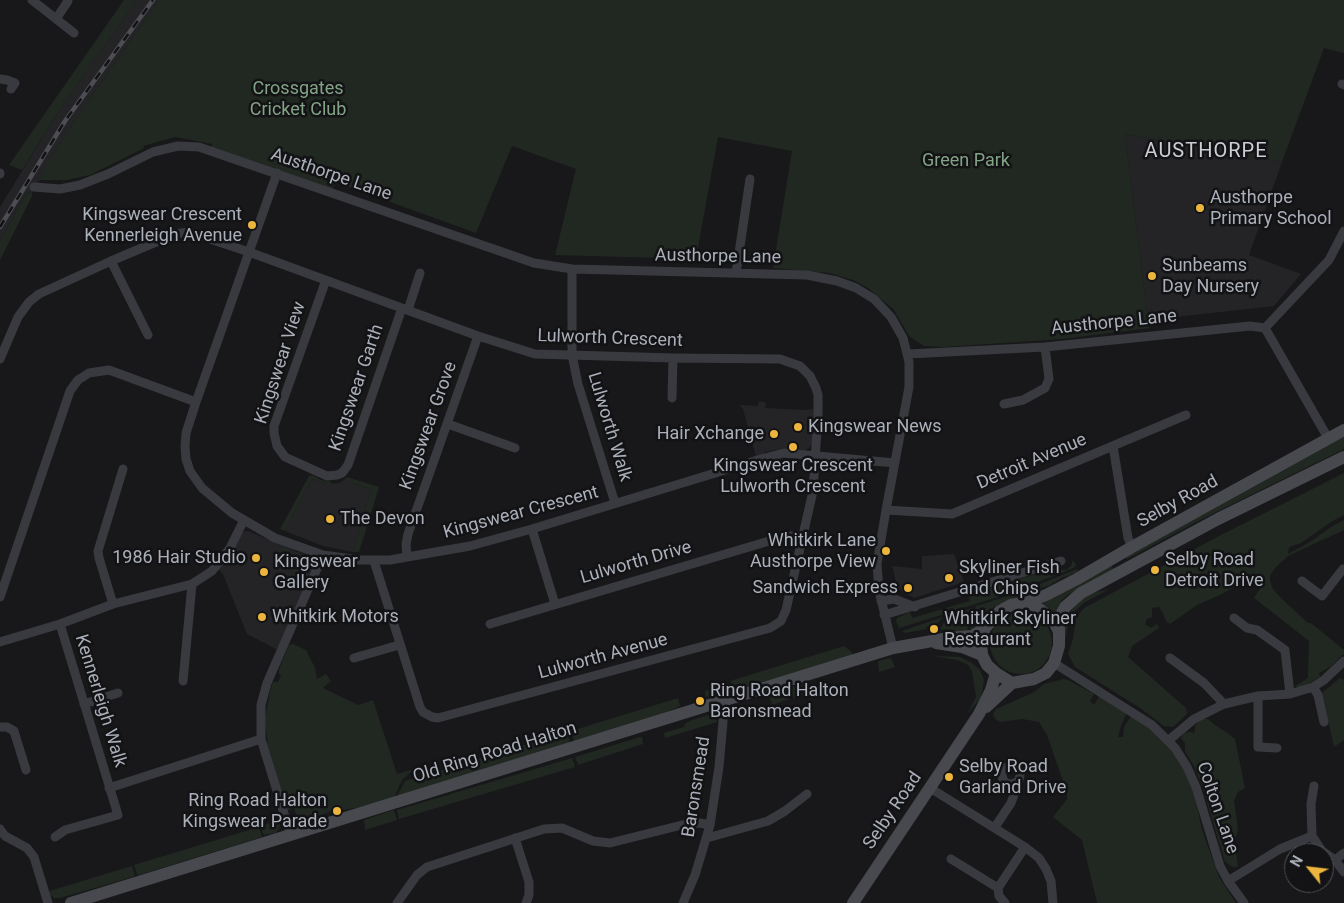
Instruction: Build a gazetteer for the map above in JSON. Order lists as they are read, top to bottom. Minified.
{"streets":{"main road":["Selby Road","Old Ring Road Halton"],"street":["Austhorpe Lane","Lulworth Crescent","Kingswear View","Kingswear Garth","Kingswear Grove","Lulworth Walk","Detroit Avenue","Kingswear Crescent","Lulworth Drive","Lulworth Avenue","Kennerleigh Walk","Baronsmead","Colton Lane"]},"crossings":[["Austhorpe Lane","Lulworth Walk"],["Austhorpe Lane","Kingswear Crescent"],["Lulworth Crescent","Kingswear View"],["Lulworth Crescent","Kingswear Garth"],["Lulworth Crescent","Kingswear Grove"],["Lulworth Crescent","Lulworth Walk"],["Lulworth Crescent","Kingswear Crescent"],["Lulworth Crescent","Lulworth Avenue"],["Kingswear View","Kingswear Garth"],["Kingswear Grove","Kingswear Crescent"],["Lulworth Walk","Kingswear Crescent"],["Selby Road","Old Ring Road Halton"],["Selby Road","Colton Lane"],["Kingswear Crescent","Lulworth Avenue"],["Lulworth Drive","Lulworth Avenue"],["Old Ring Road Halton","Baronsmead"],["Old Ring Road Halton","Colton Lane"]],"districts":["AUSTHORPE"],"parks":["Crossgates Cricket Club","Green Park"],"places":["Austhorpe Primary School","Kingswear Crescent Kennerleigh Avenue","Sunbeams Day Nursery","Kingswear News","Hair Xchange","Kingswear Crescent Lulworth Crescent","The Devon","Whitkirk Lane Austhorpe View","1986 Hair Studio","Selby Road Detroit Drive","Kingswear Gallery","Skyliner Fish and Chips","Sandwich Express","Whitkirk Motors","Whitkirk Skyliner Restaurant","Ring Road Halton Baronsmead","Selby Road Garland Drive","Ring Road Halton Kingswear Parade"],"north":"top left"}
